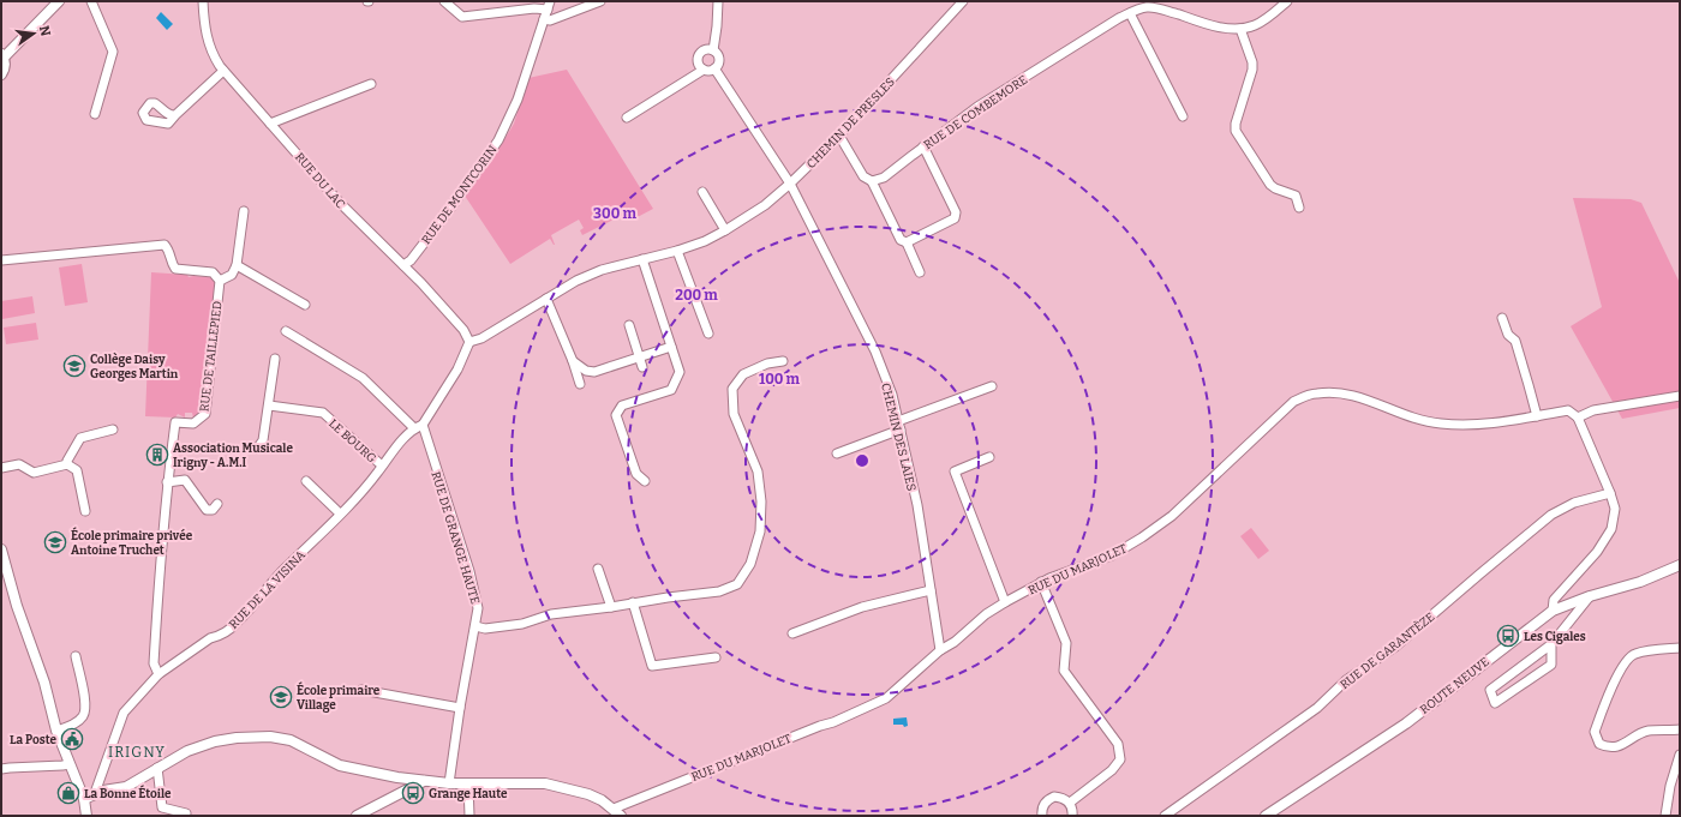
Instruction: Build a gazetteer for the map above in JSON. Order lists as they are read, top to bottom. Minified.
{"streets":{"street":["RUE DE COMBEMORE","CHEMIN DE PRESLES","RUE DU LAC","RUE DE MONTCORIN","RUE DE TAILLEPIED","CHEMIN DES LAIES","LE BOURG","RUE DE GRANGE HAUTE","RUE DU MARJOLET","RUE DE LA VISINA","RUE DE GARANTÈZE","ROUTE NEUVE"]},"crossings":[["CHEMIN DE PRESLES","RUE DU LAC"],["CHEMIN DE PRESLES","CHEMIN DES LAIES"],["RUE DU LAC","RUE DE MONTCORIN"],["RUE DE TAILLEPIED","RUE DE LA VISINA"],["CHEMIN DES LAIES","RUE DU MARJOLET"],["LE BOURG","RUE DE LA VISINA"],["RUE DE GRANGE HAUTE","RUE DE LA VISINA"]],"districts":["IRIGNY"],"places":{"school or university":["Collège Daisy Georges Martin","École primaire privée Antoine Truchet","École primaire Village"],"building":["Association Musicale Irigny - A.M.I"],"bus stop":["Les Cigales","Grange Haute"],"public building":["La Poste"],"shop":["La Bonne Étoile"]},"north":"right","rings":["300 m","200 m","100 m"]}
